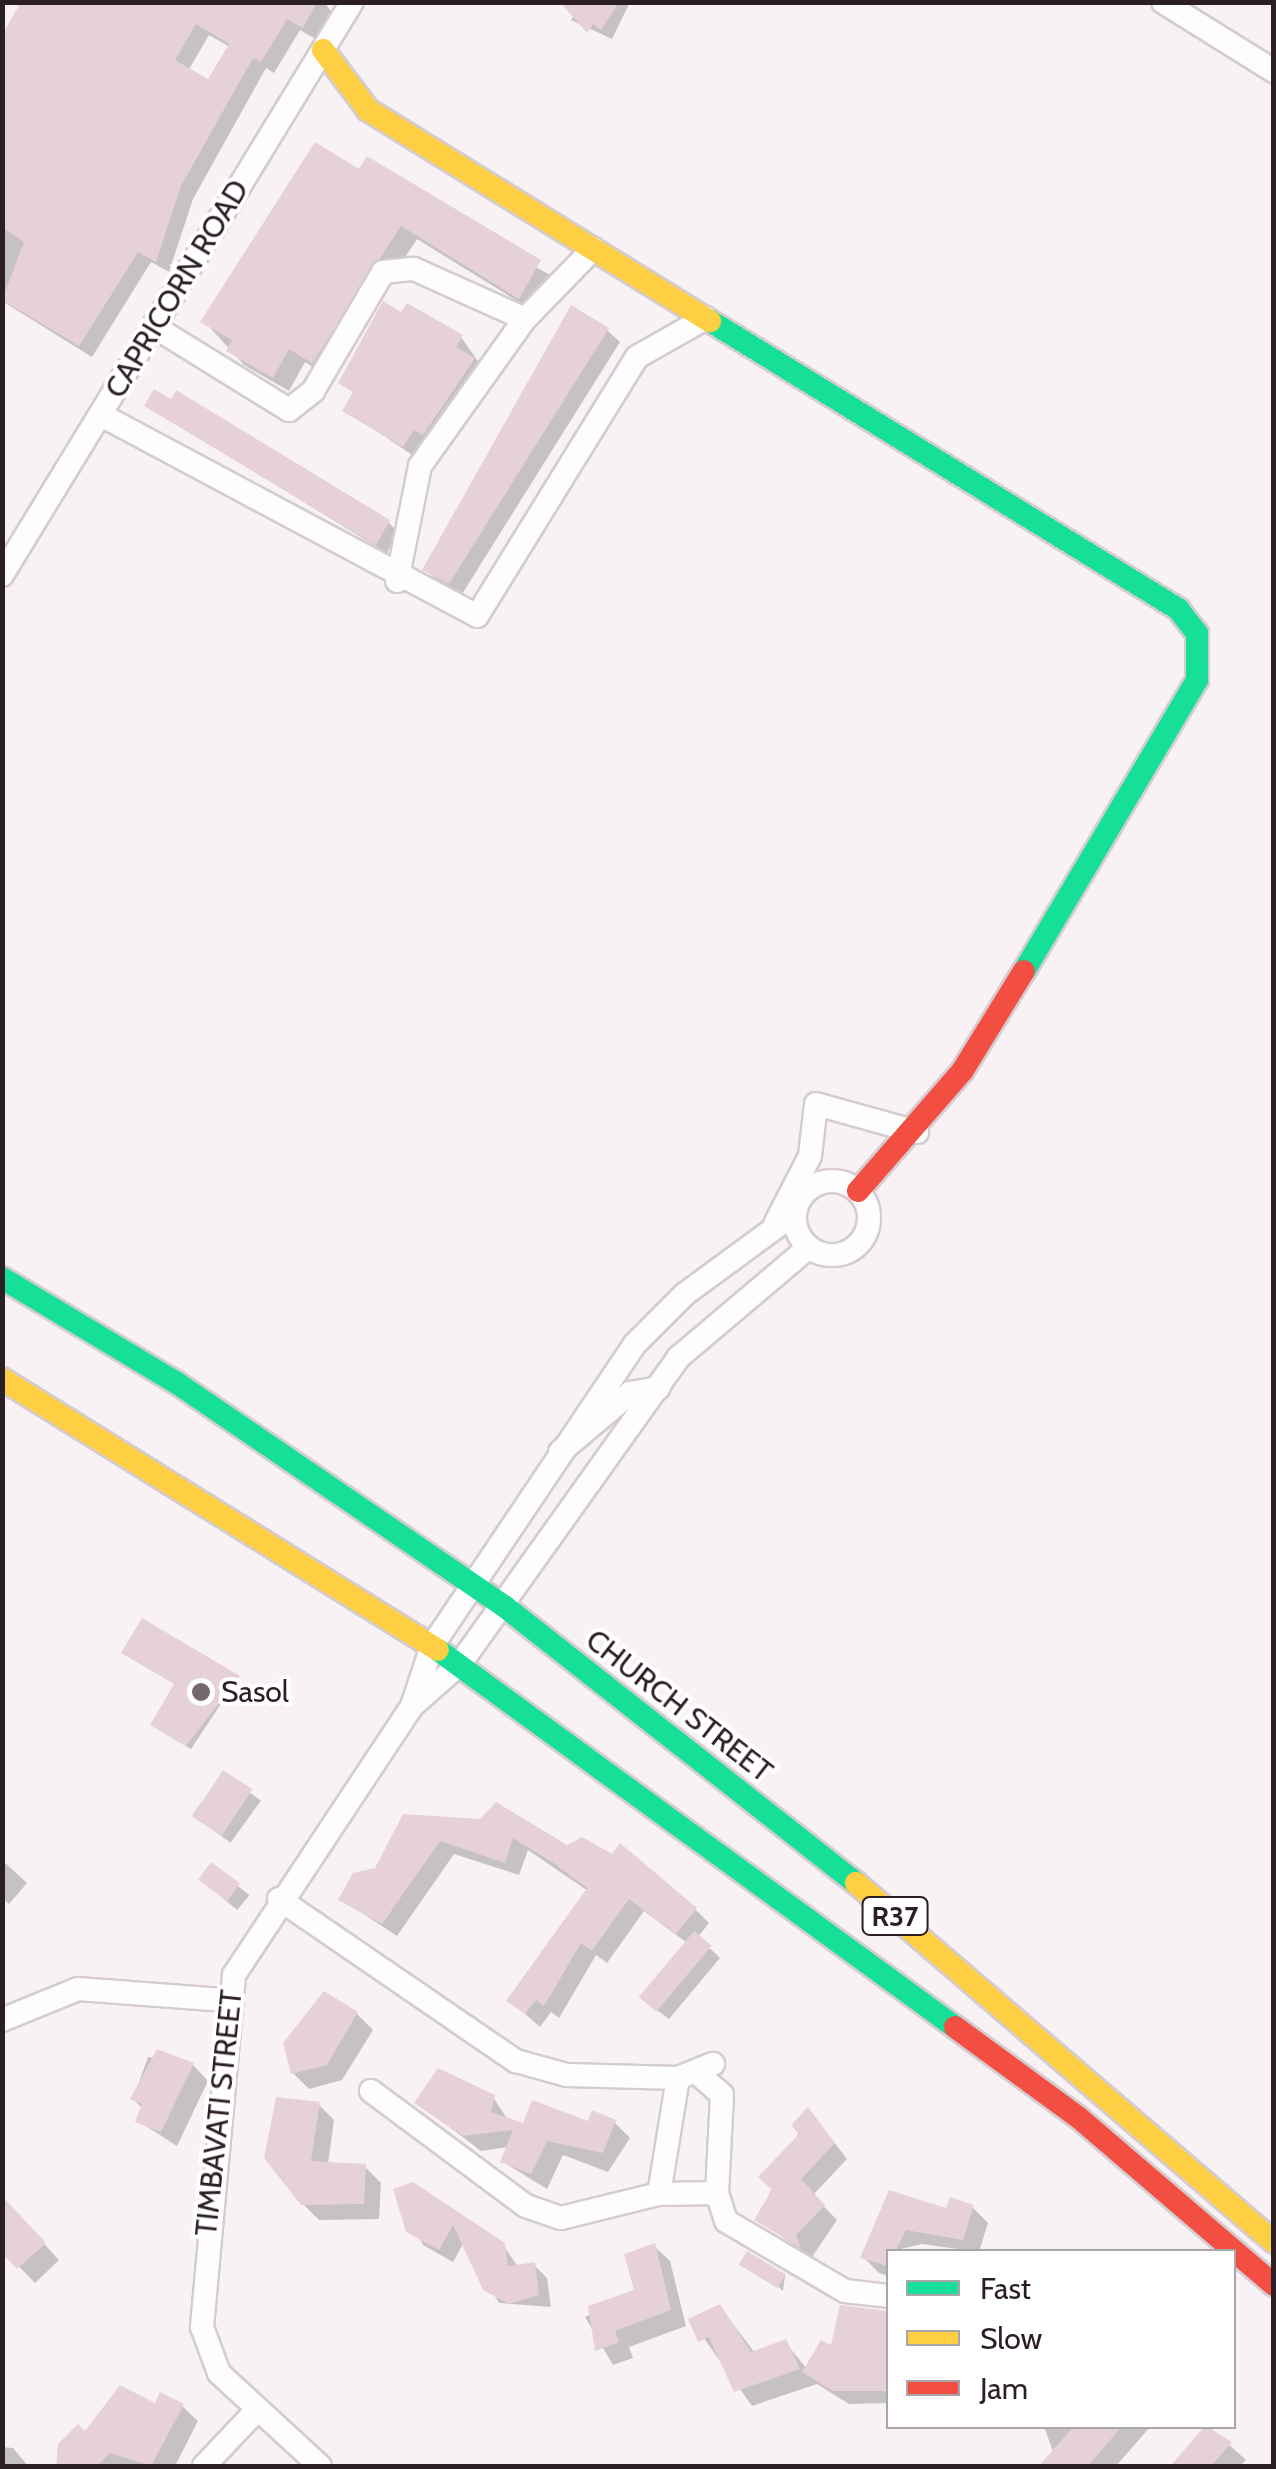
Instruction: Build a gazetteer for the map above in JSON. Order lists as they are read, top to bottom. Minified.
{"streets":{"main road":["CHURCH STREET","R37"],"street":["CAPRICORN ROAD","TIMBAVATI STREET"]},"crossings":[["CHURCH STREET","TIMBAVATI STREET"],["R37","TIMBAVATI STREET"]],"places":["Sasol"],"legend":["Fast","Slow","Jam"]}
